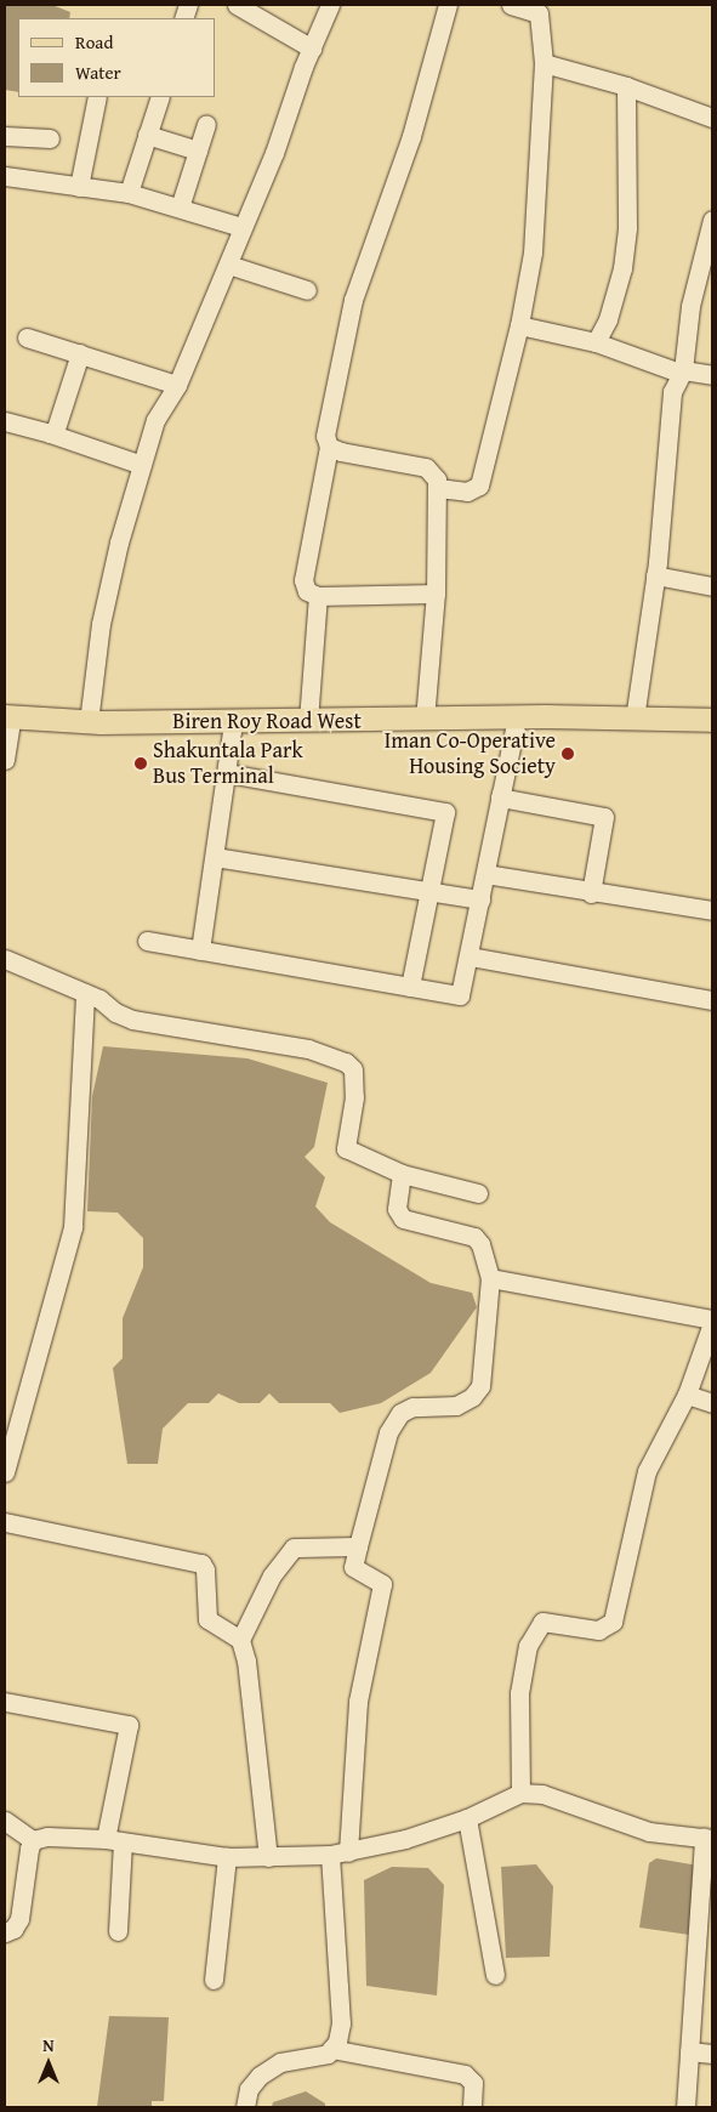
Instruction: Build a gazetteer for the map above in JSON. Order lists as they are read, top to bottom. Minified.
{"streets":{"main road":["Biren Roy Road West"]},"places":["Iman Co-Operative Housing Society","Shakuntala Park Bus Terminal"],"legend":["Road","Water"],"north":"top"}
